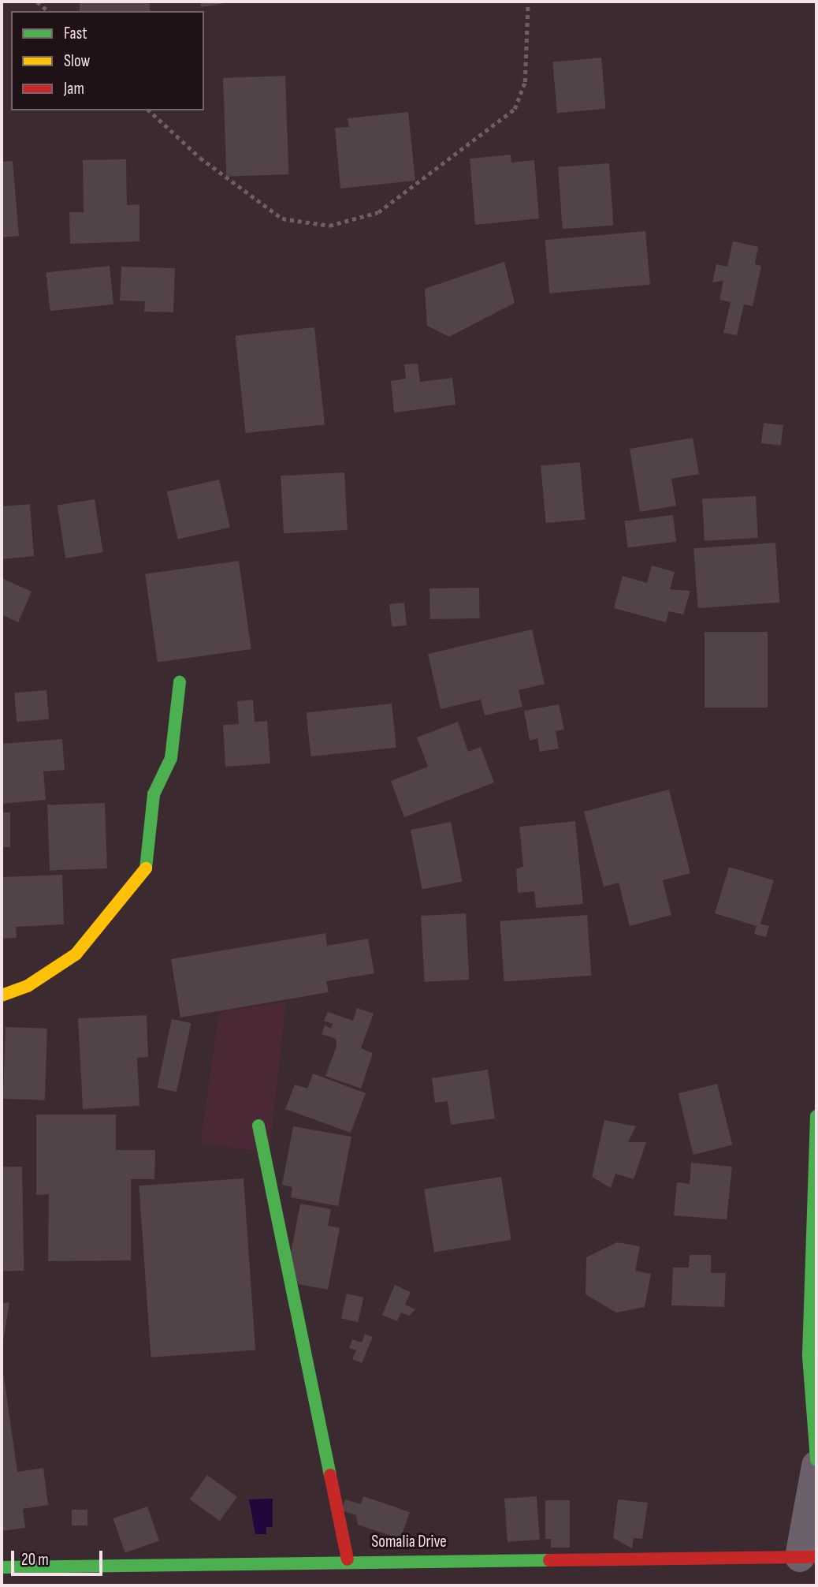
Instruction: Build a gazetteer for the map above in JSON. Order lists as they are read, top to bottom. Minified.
{"streets":{"street":["Somalia Drive"]},"legend":["Fast","Slow","Jam"],"scale_bar":"20 m"}
